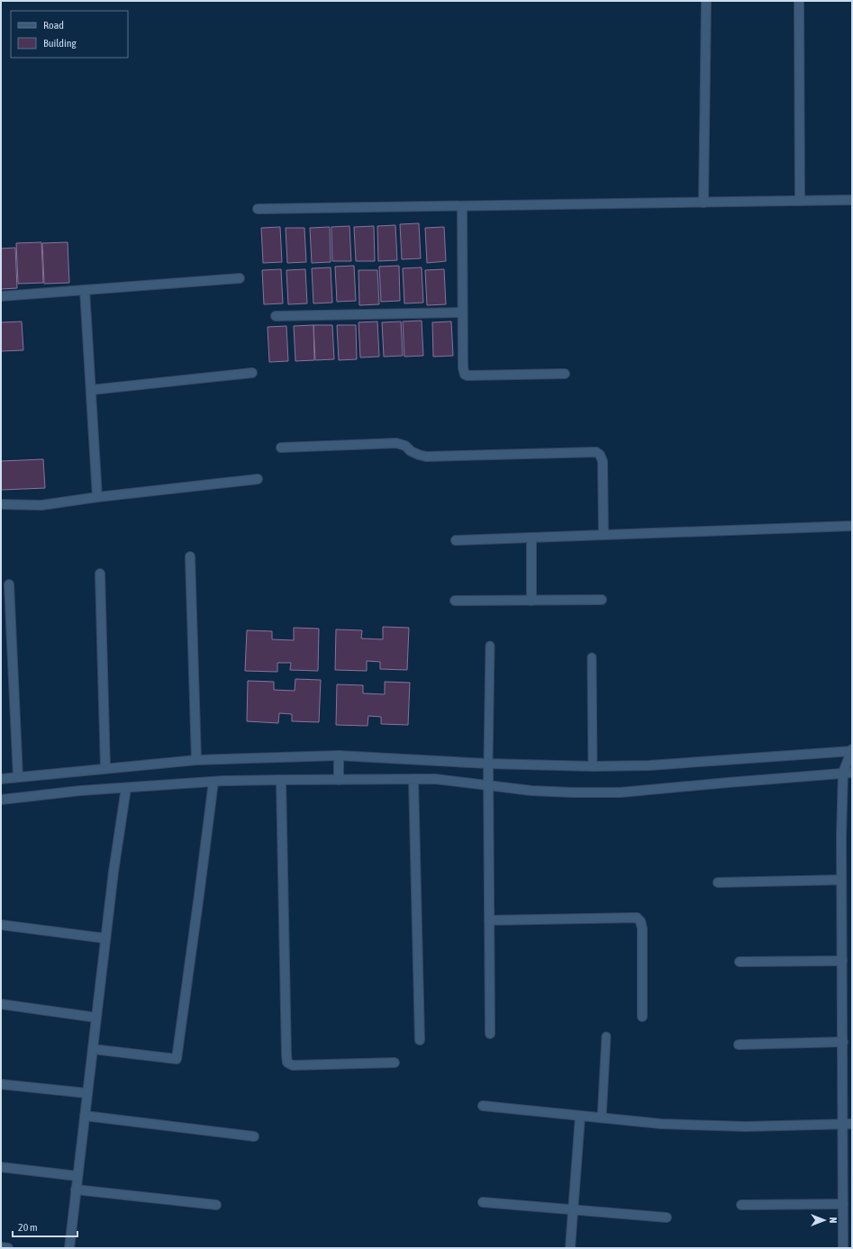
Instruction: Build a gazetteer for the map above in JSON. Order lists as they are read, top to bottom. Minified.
{"legend":["Road","Building"],"scale_bar":"20 m","north":"right"}
